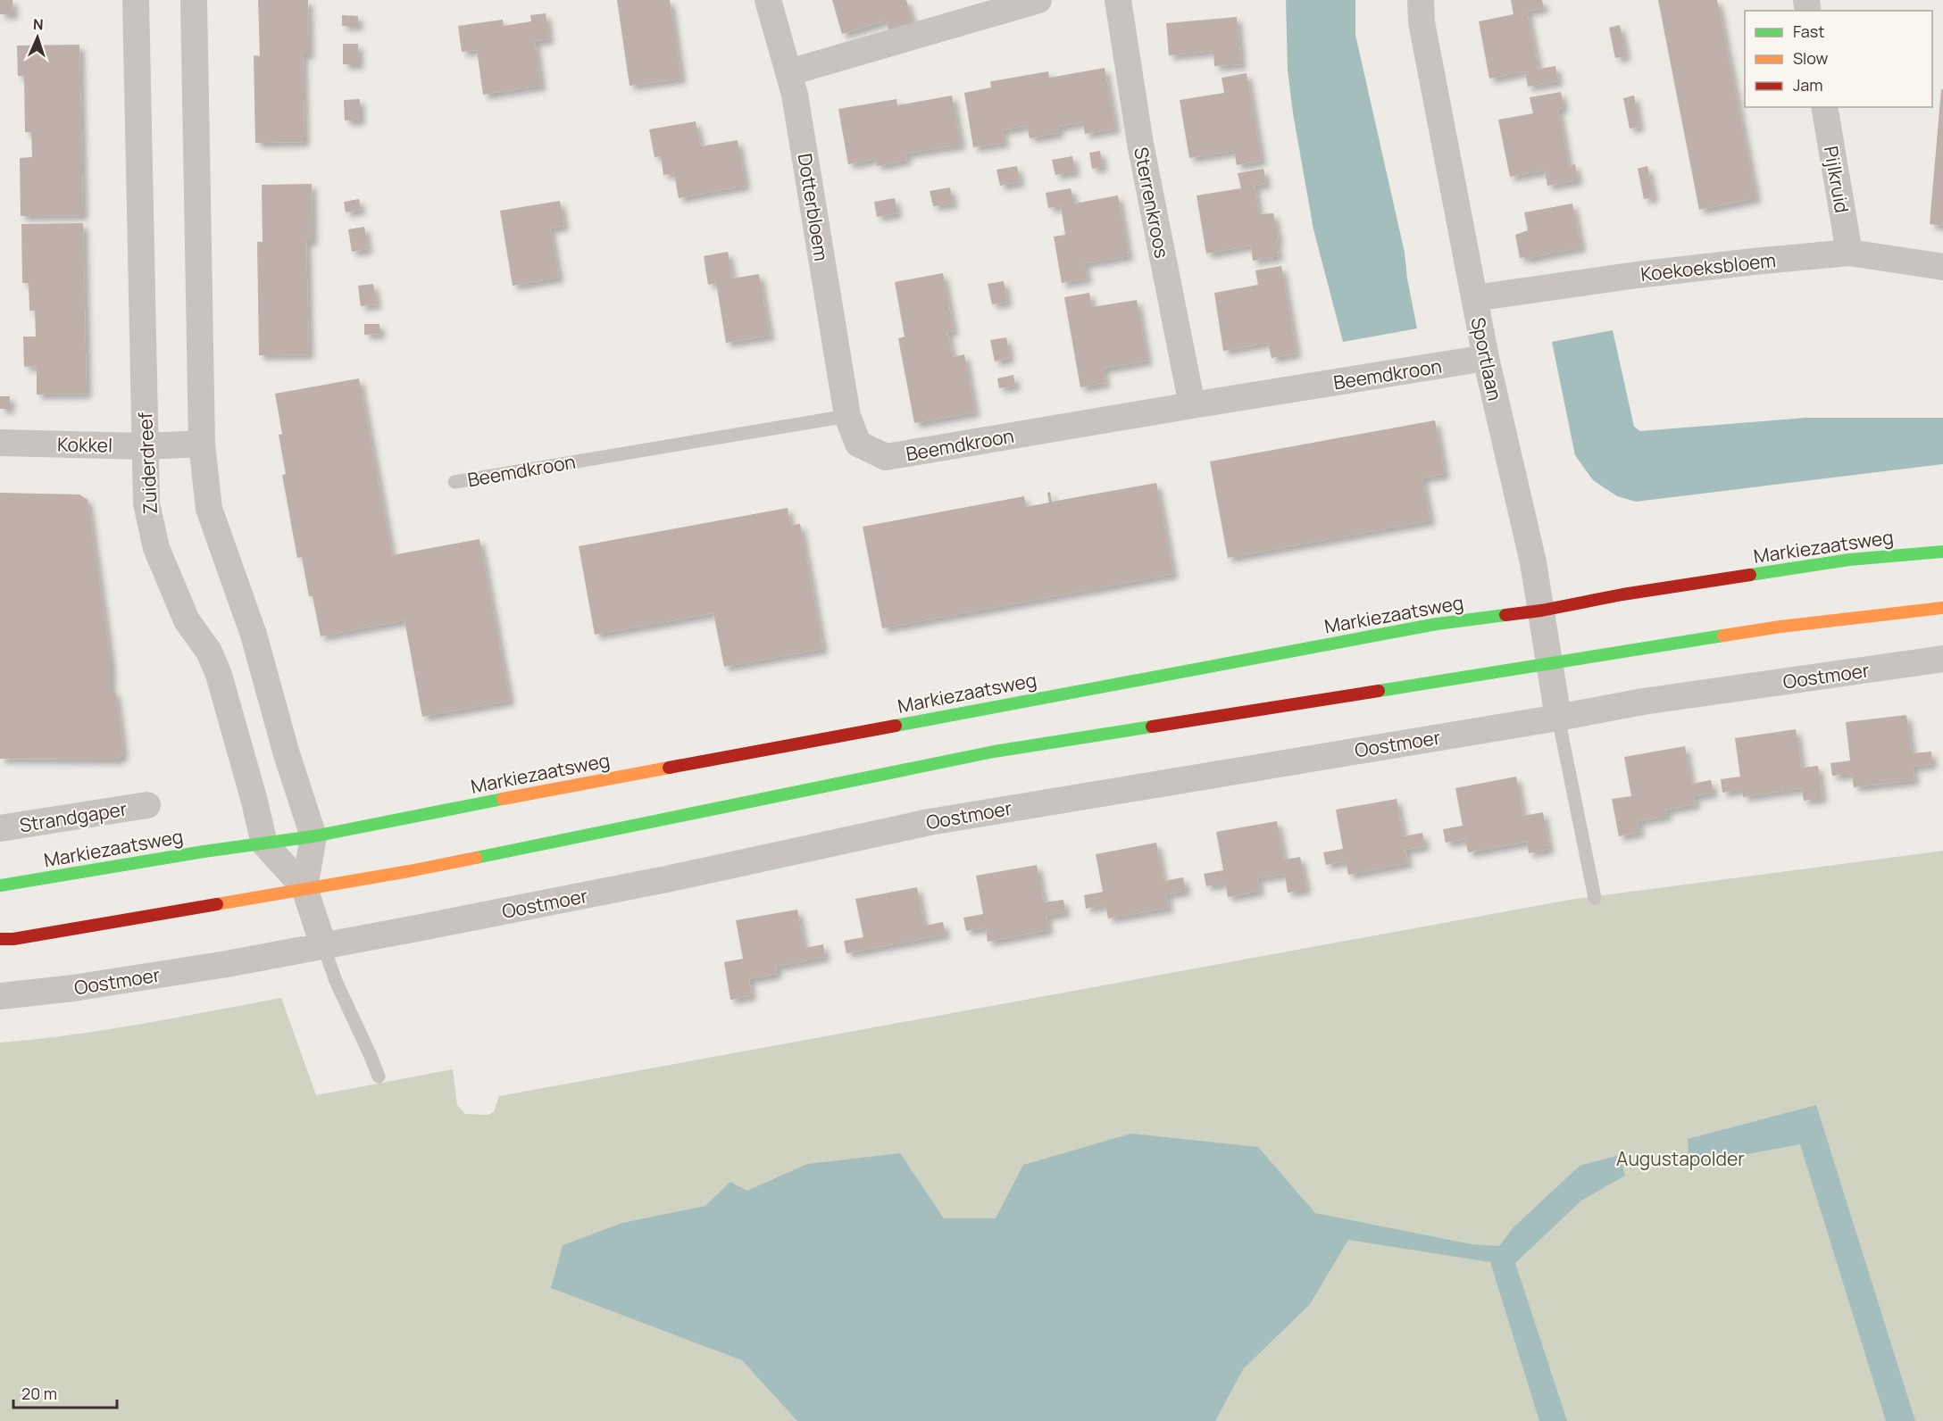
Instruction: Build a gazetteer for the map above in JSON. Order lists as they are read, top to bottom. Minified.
{"streets":{"main road":["Markiezaatsweg"],"street":["Pijlkruid","Sterrenkroos","Dotterbloem","Koekoeksbloem","Sportlaan","Beemdkroon","Kokkel","Zuiderdreef","Oostmoer","Strandgaper"]},"crossings":[["Pijlkruid","Koekoeksbloem"],["Sterrenkroos","Beemdkroon"],["Dotterbloem","Beemdkroon"],["Koekoeksbloem","Sportlaan"],["Sportlaan","Beemdkroon"],["Sportlaan","Markiezaatsweg"],["Sportlaan","Oostmoer"],["Kokkel","Zuiderdreef"],["Zuiderdreef","Markiezaatsweg"],["Zuiderdreef","Oostmoer"]],"parks":["Augustapolder"],"legend":["Fast","Slow","Jam"],"scale_bar":"20 m","north":"top"}
